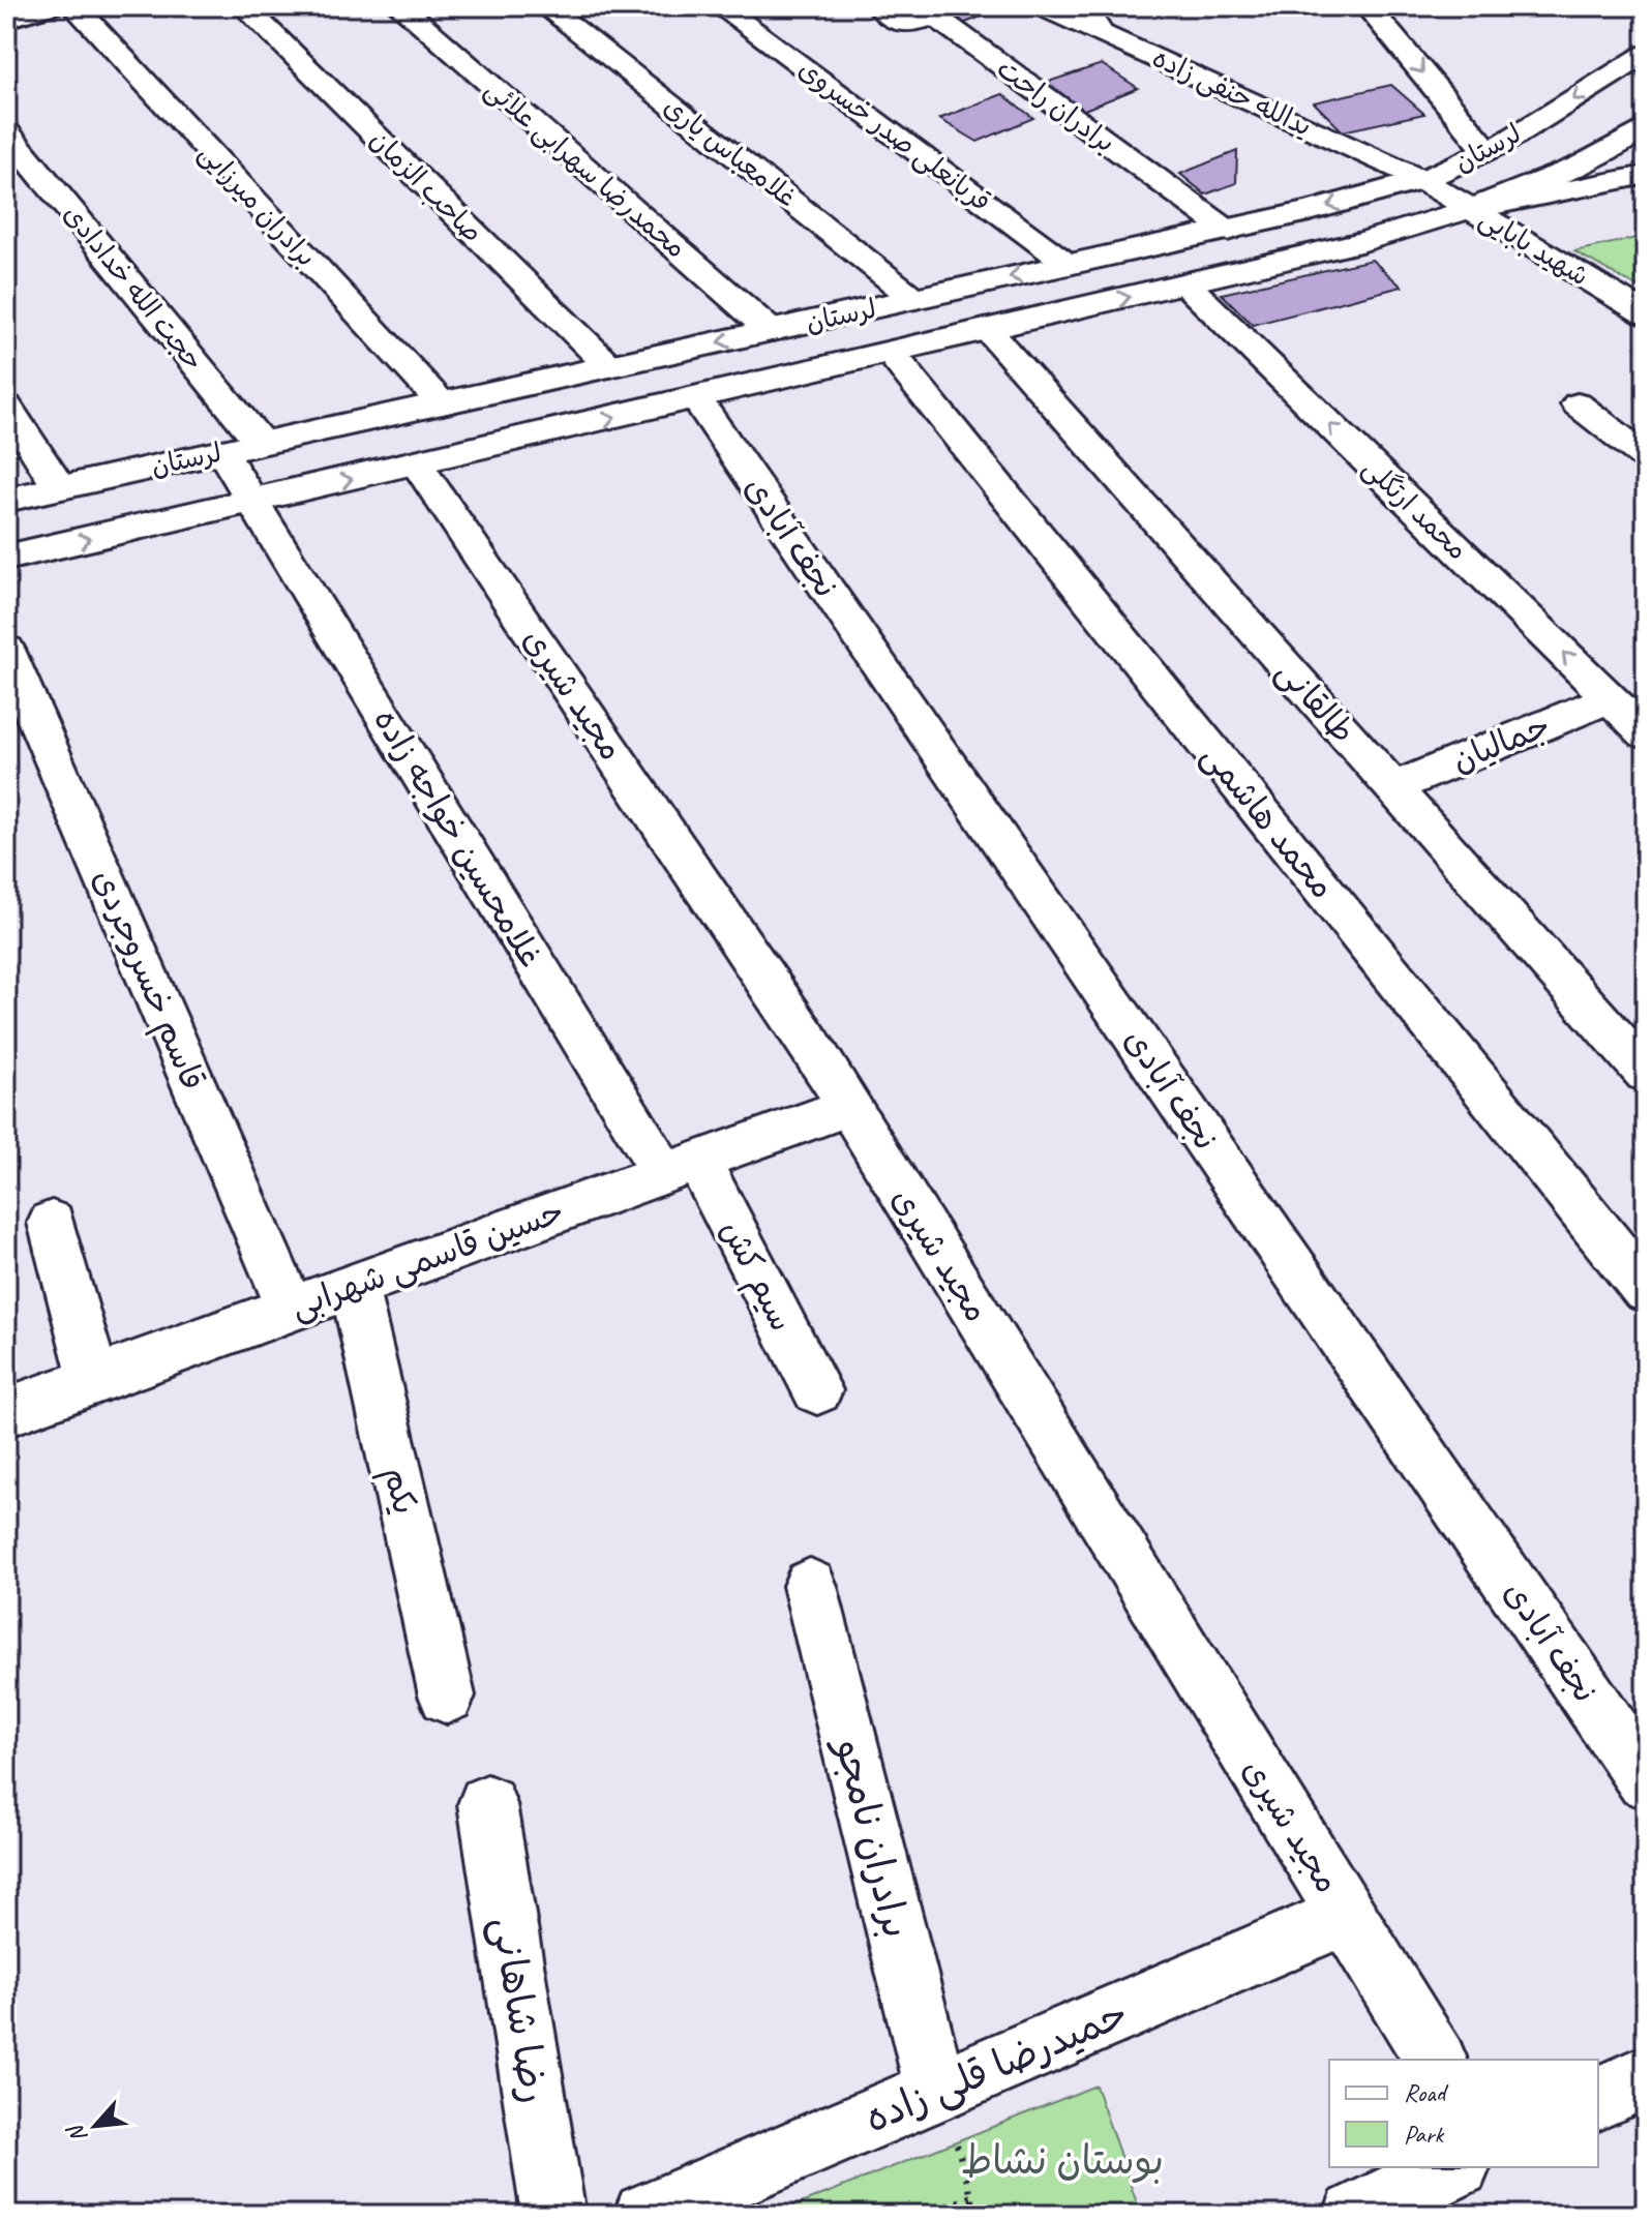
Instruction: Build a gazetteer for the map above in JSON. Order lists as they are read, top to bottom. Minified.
{"streets":{"street":["یدالله حنفی زاده","برادران راحت","قربانعلی صدر خسروی","لرستان","غلامعباس یاری","محمدرضا سهرابی علائی","صاحب الزمان","برادران میرزایی","شهید بابایی","حجت الله خدادادی","محمد ارتگلی","نجف آبادی","مجید شیری","طالقانی","جمالیان","محمد هاشمی","غلامحسین خواجه زاده","قاسم خسروجردی","حسین قاسمی شهرابی","سیم کش","یکم","برادران نامجو","رضا شاهانی","حمیدرضا قلی زاده"]},"crossings":[["یدالله حنفی زاده","لرستان"],["یدالله حنفی زاده","شهید بابایی"],["برادران راحت","لرستان"],["قربانعلی صدر خسروی","لرستان"],["لرستان","غلامعباس یاری"],["لرستان","محمدرضا سهرابی علائی"],["لرستان","صاحب الزمان"],["لرستان","برادران میرزایی"],["لرستان","شهید بابایی"],["لرستان","حجت الله خدادادی"],["لرستان","محمد ارتگلی"],["لرستان","نجف آبادی"],["لرستان","مجید شیری"],["لرستان","طالقانی"],["لرستان","محمد هاشمی"],["لرستان","غلامحسین خواجه زاده"],["محمد ارتگلی","جمالیان"],["مجید شیری","حسین قاسمی شهرابی"],["مجید شیری","حمیدرضا قلی زاده"],["طالقانی","جمالیان"],["غلامحسین خواجه زاده","حسین قاسمی شهرابی"],["غلامحسین خواجه زاده","سیم کش"],["قاسم خسروجردی","حسین قاسمی شهرابی"],["حسین قاسمی شهرابی","سیم کش"],["حسین قاسمی شهرابی","یکم"],["برادران نامجو","حمیدرضا قلی زاده"]],"parks":["بوستان نشاط"],"legend":["Road","Park"],"north":"bottom left"}
